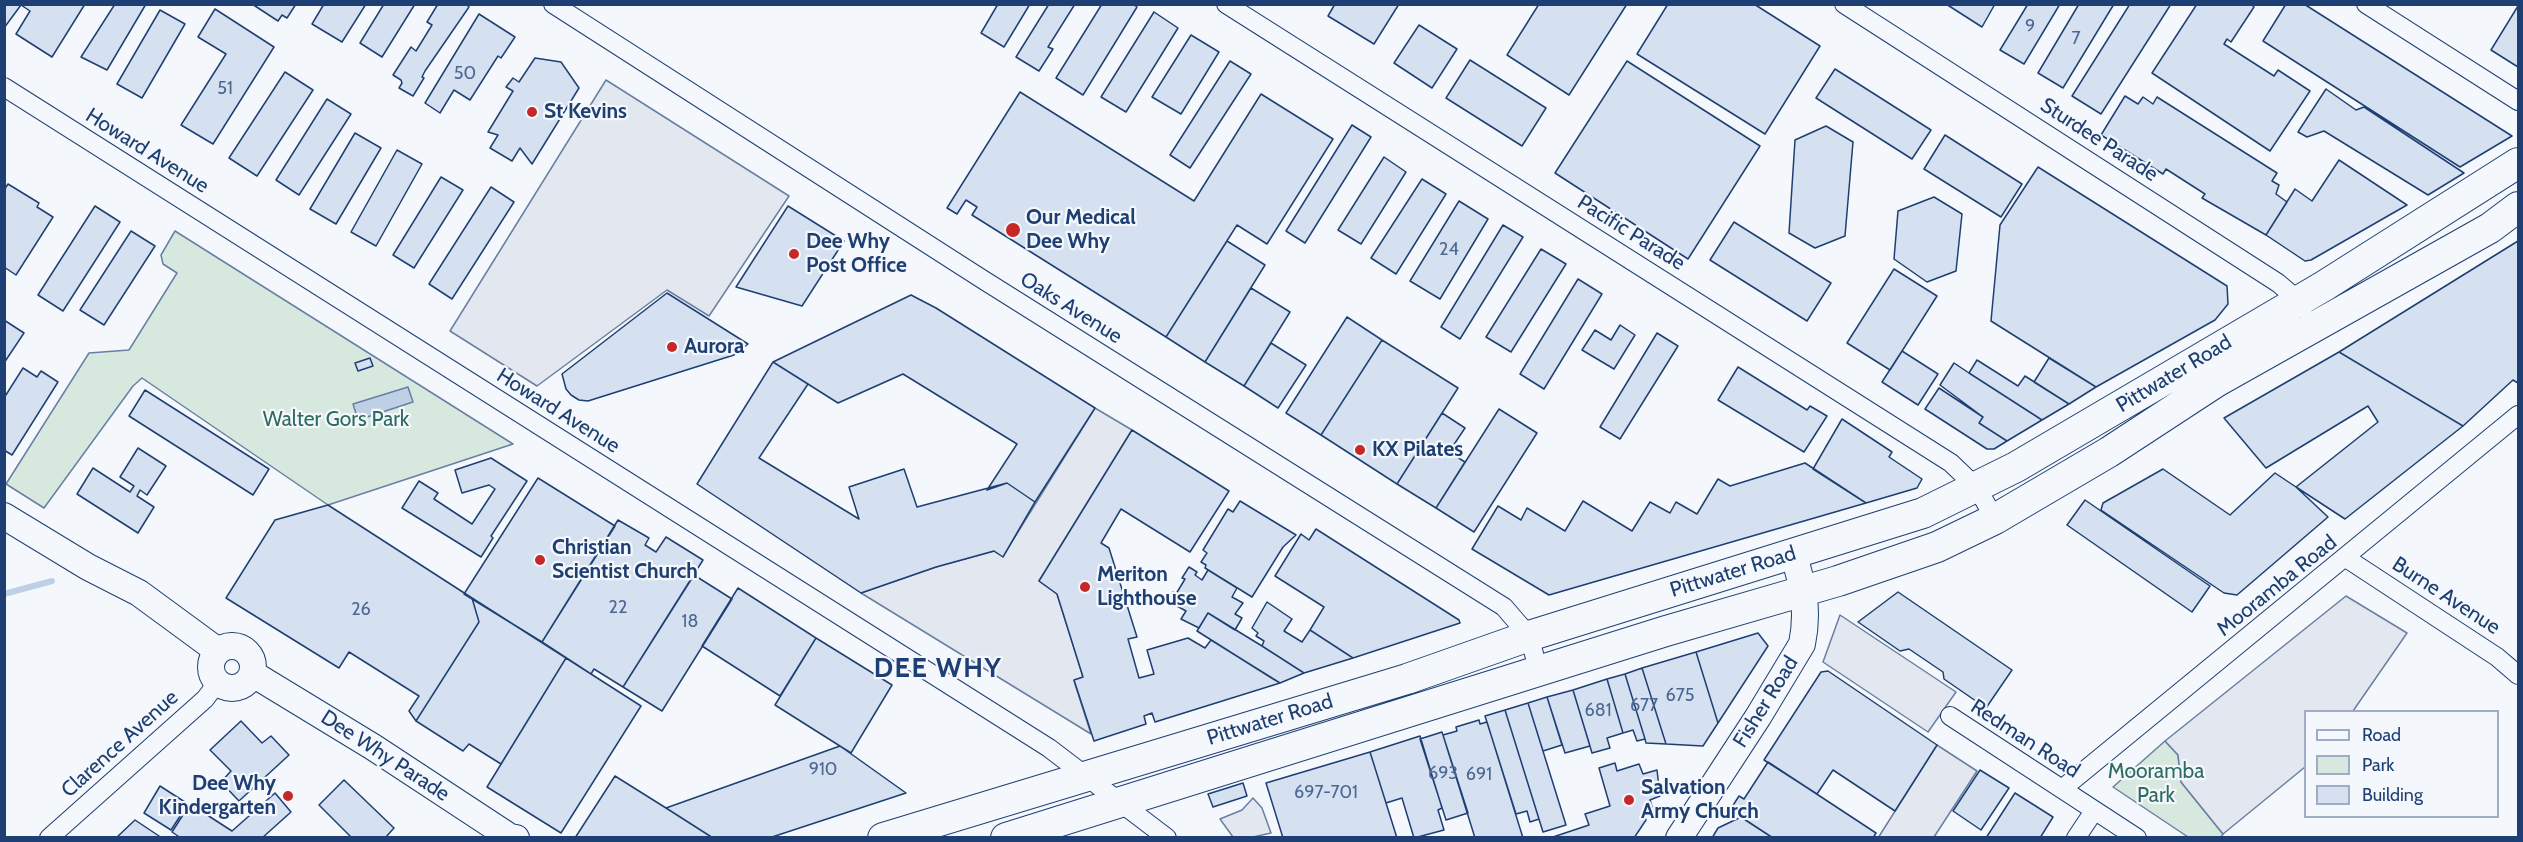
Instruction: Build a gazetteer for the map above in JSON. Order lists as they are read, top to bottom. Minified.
{"streets":{"highway":["Pittwater Road"],"main road":["Fisher Road","Dee Why Parade"],"street":["Sturdee Parade","Howard Avenue","Pacific Parade","Oaks Avenue","Mooramba Road","Burne Avenue","Redman Road","Clarence Avenue"]},"crossings":[["Sturdee Parade","Pittwater Road"],["Howard Avenue","Pittwater Road"],["Pacific Parade","Pittwater Road"],["Oaks Avenue","Pittwater Road"],["Pittwater Road","Fisher Road"],["Mooramba Road","Burne Avenue"],["Mooramba Road","Redman Road"],["Clarence Avenue","Dee Why Parade"]],"districts":["DEE WHY"],"parks":["Walter Gors Park","Mooramba Park"],"places":["St Kevins","Our Medical Dee Why","Dee Why Post Office","Aurora","KX Pilates","Christian Scientist Church","Meriton Lighthouse","Dee Why Kindergarten","Salvation Army Church"],"house_numbers":["9","7","50","51","24","22","26","18","675","677","681","910","693","691","697-701"],"legend":["Road","Park","Building"]}
